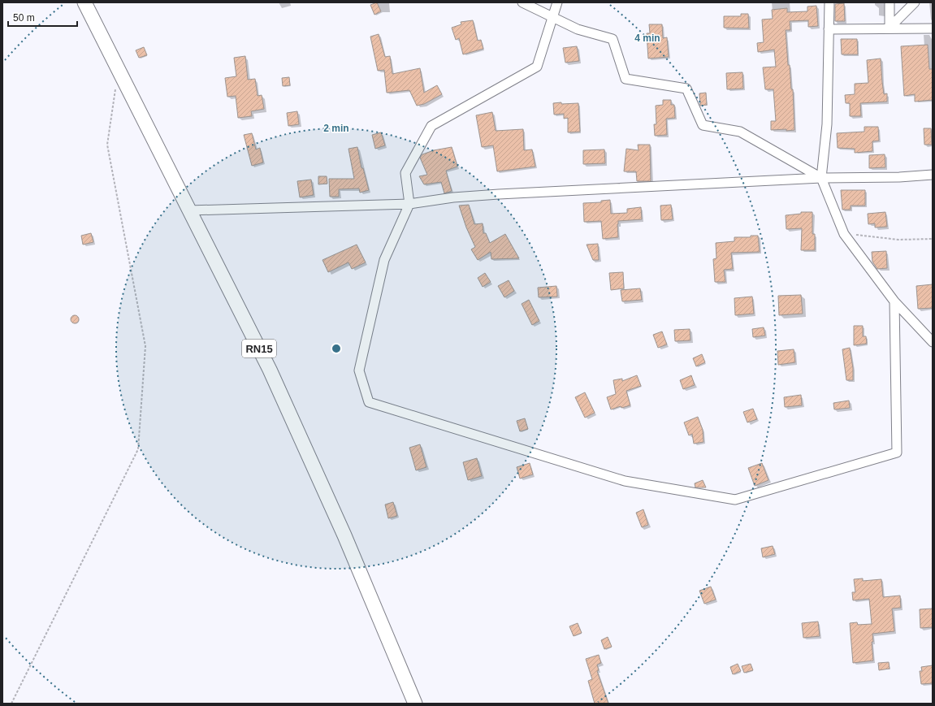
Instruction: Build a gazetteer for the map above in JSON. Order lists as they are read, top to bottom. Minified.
{"streets":{"main road":["RN15"]},"scale_bar":"50 m","rings":["4 min","2 min"]}
